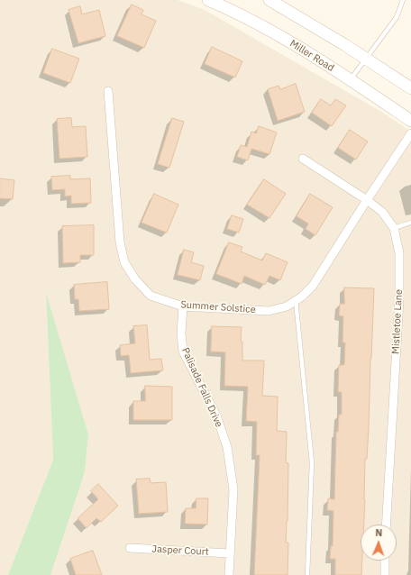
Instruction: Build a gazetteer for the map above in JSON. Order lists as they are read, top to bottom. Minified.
{"streets":{"main road":["Miller Road"],"street":["Summer Solstice","Mistletoe Lane","Palisade Falls Drive","Jasper Court"]},"crossings":[["Summer Solstice","Mistletoe Lane"],["Summer Solstice","Palisade Falls Drive"],["Palisade Falls Drive","Jasper Court"]],"north":"top"}
